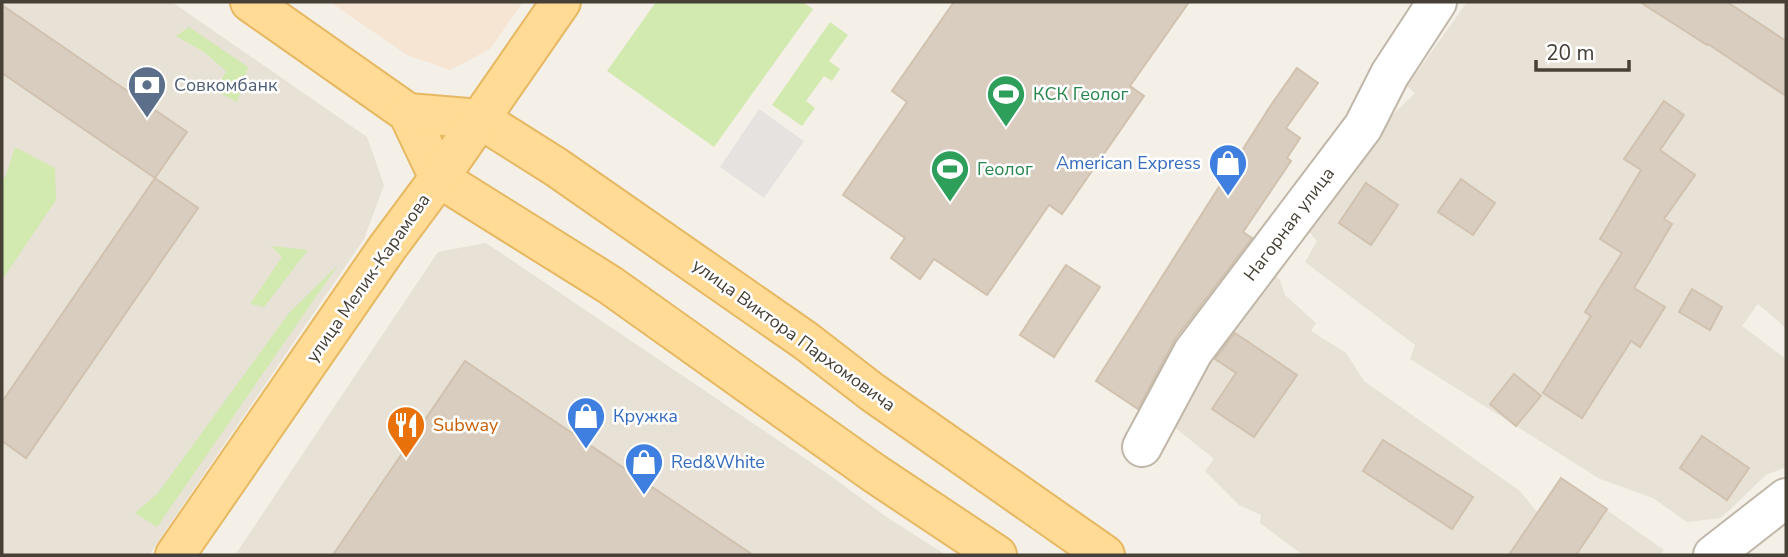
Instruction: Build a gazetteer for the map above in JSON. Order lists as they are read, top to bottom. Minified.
{"streets":{"main road":["улица Мелик-Карамова","улица Виктора Пархомовича"],"street":["Нагорная улица"]},"crossings":[["улица Мелик-Карамова","улица Виктора Пархомовича"]],"places":{"bank":["Совкомбанк"],"sports":["КСК Геолог","Геолог"],"shop":["American Express","Кружка","Red&White"],"restaurant":["Subway"]},"scale_bar":"20 m"}
